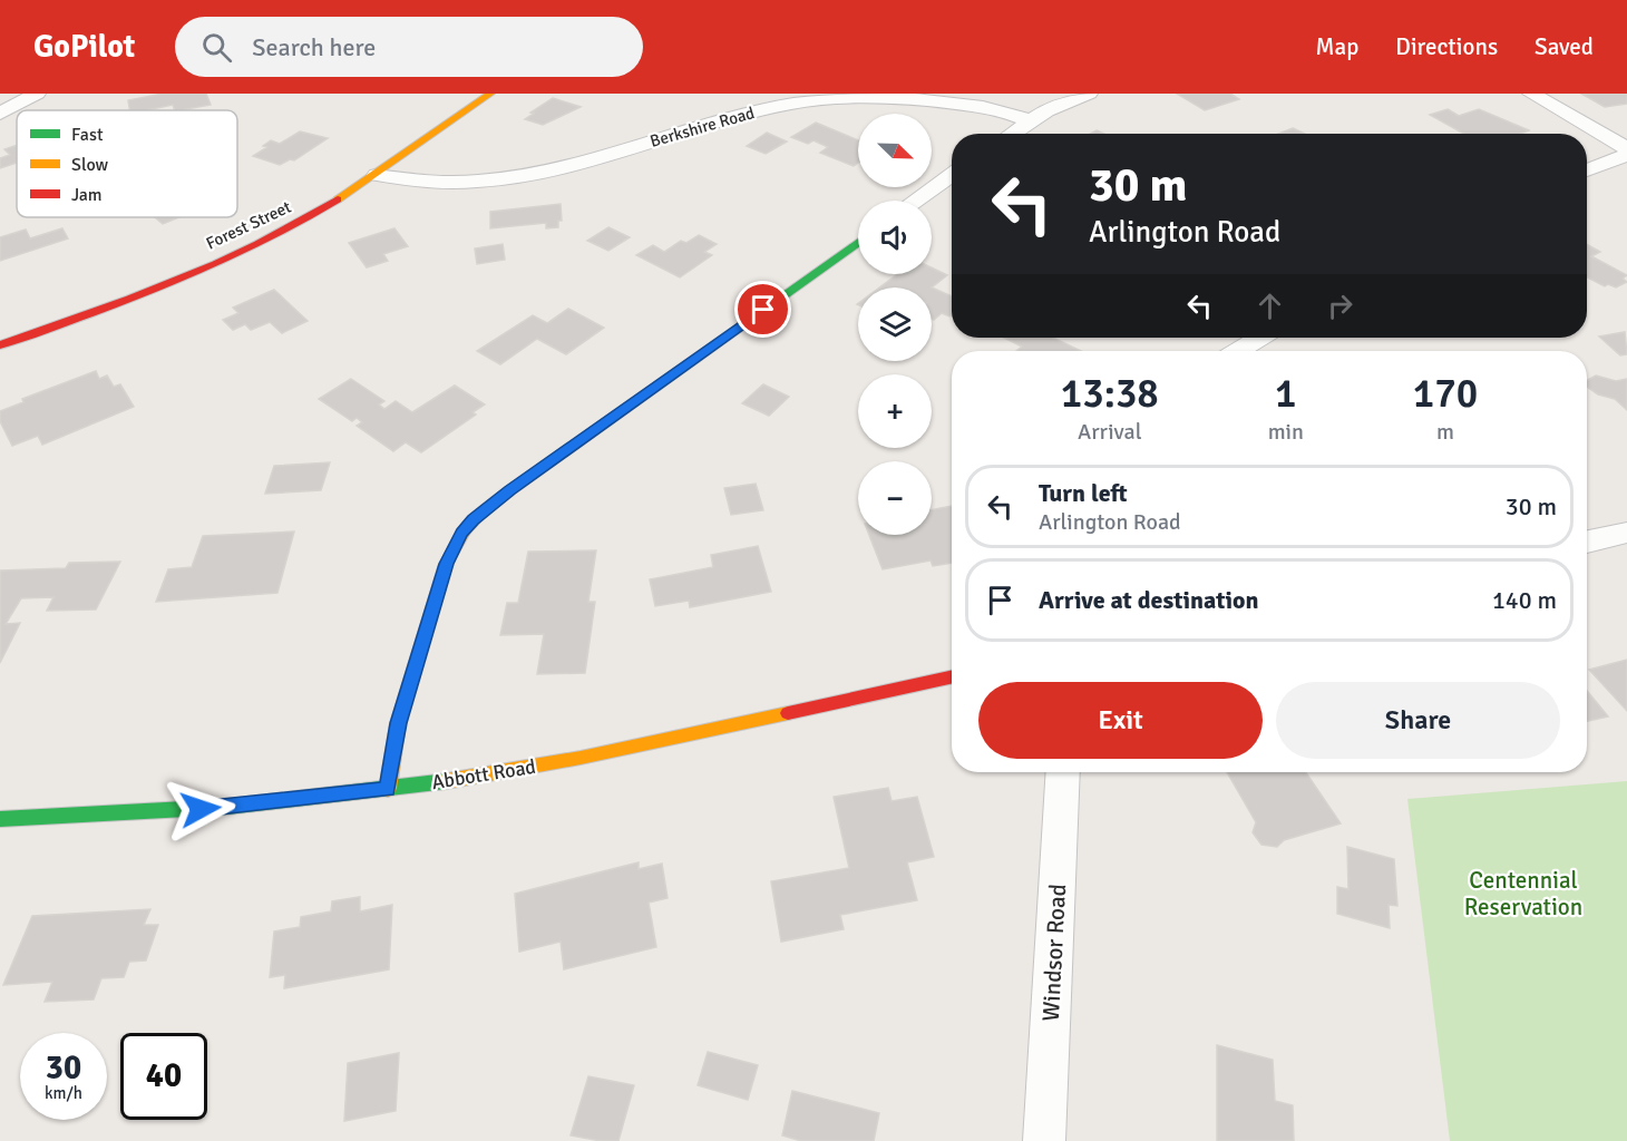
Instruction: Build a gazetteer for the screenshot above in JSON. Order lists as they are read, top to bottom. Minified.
{"streets":{"street":["Berkshire Road","Forest Street","Abbott Road","Windsor Road"]},"crossings":[["Berkshire Road","Forest Street"]],"parks":["Centennial Reservation"],"legend":["Fast","Slow","Jam"],"north":"bottom right","page":{"header":"GoPilot","search":"Search here","nav":["Map","Directions","Saved"],"map_buttons":["+","−"],"turn":["30 m","Arlington Road"],"eta":["13:38","Arrival","1","min","170","m"],"list":[{"name":"Turn left","note":"Arlington Road","value":"30 m"},{"name":"Arrive at destination","value":"140 m"}],"buttons":["Exit","Share"],"speed":"30 km/h","limit":"40"}}
